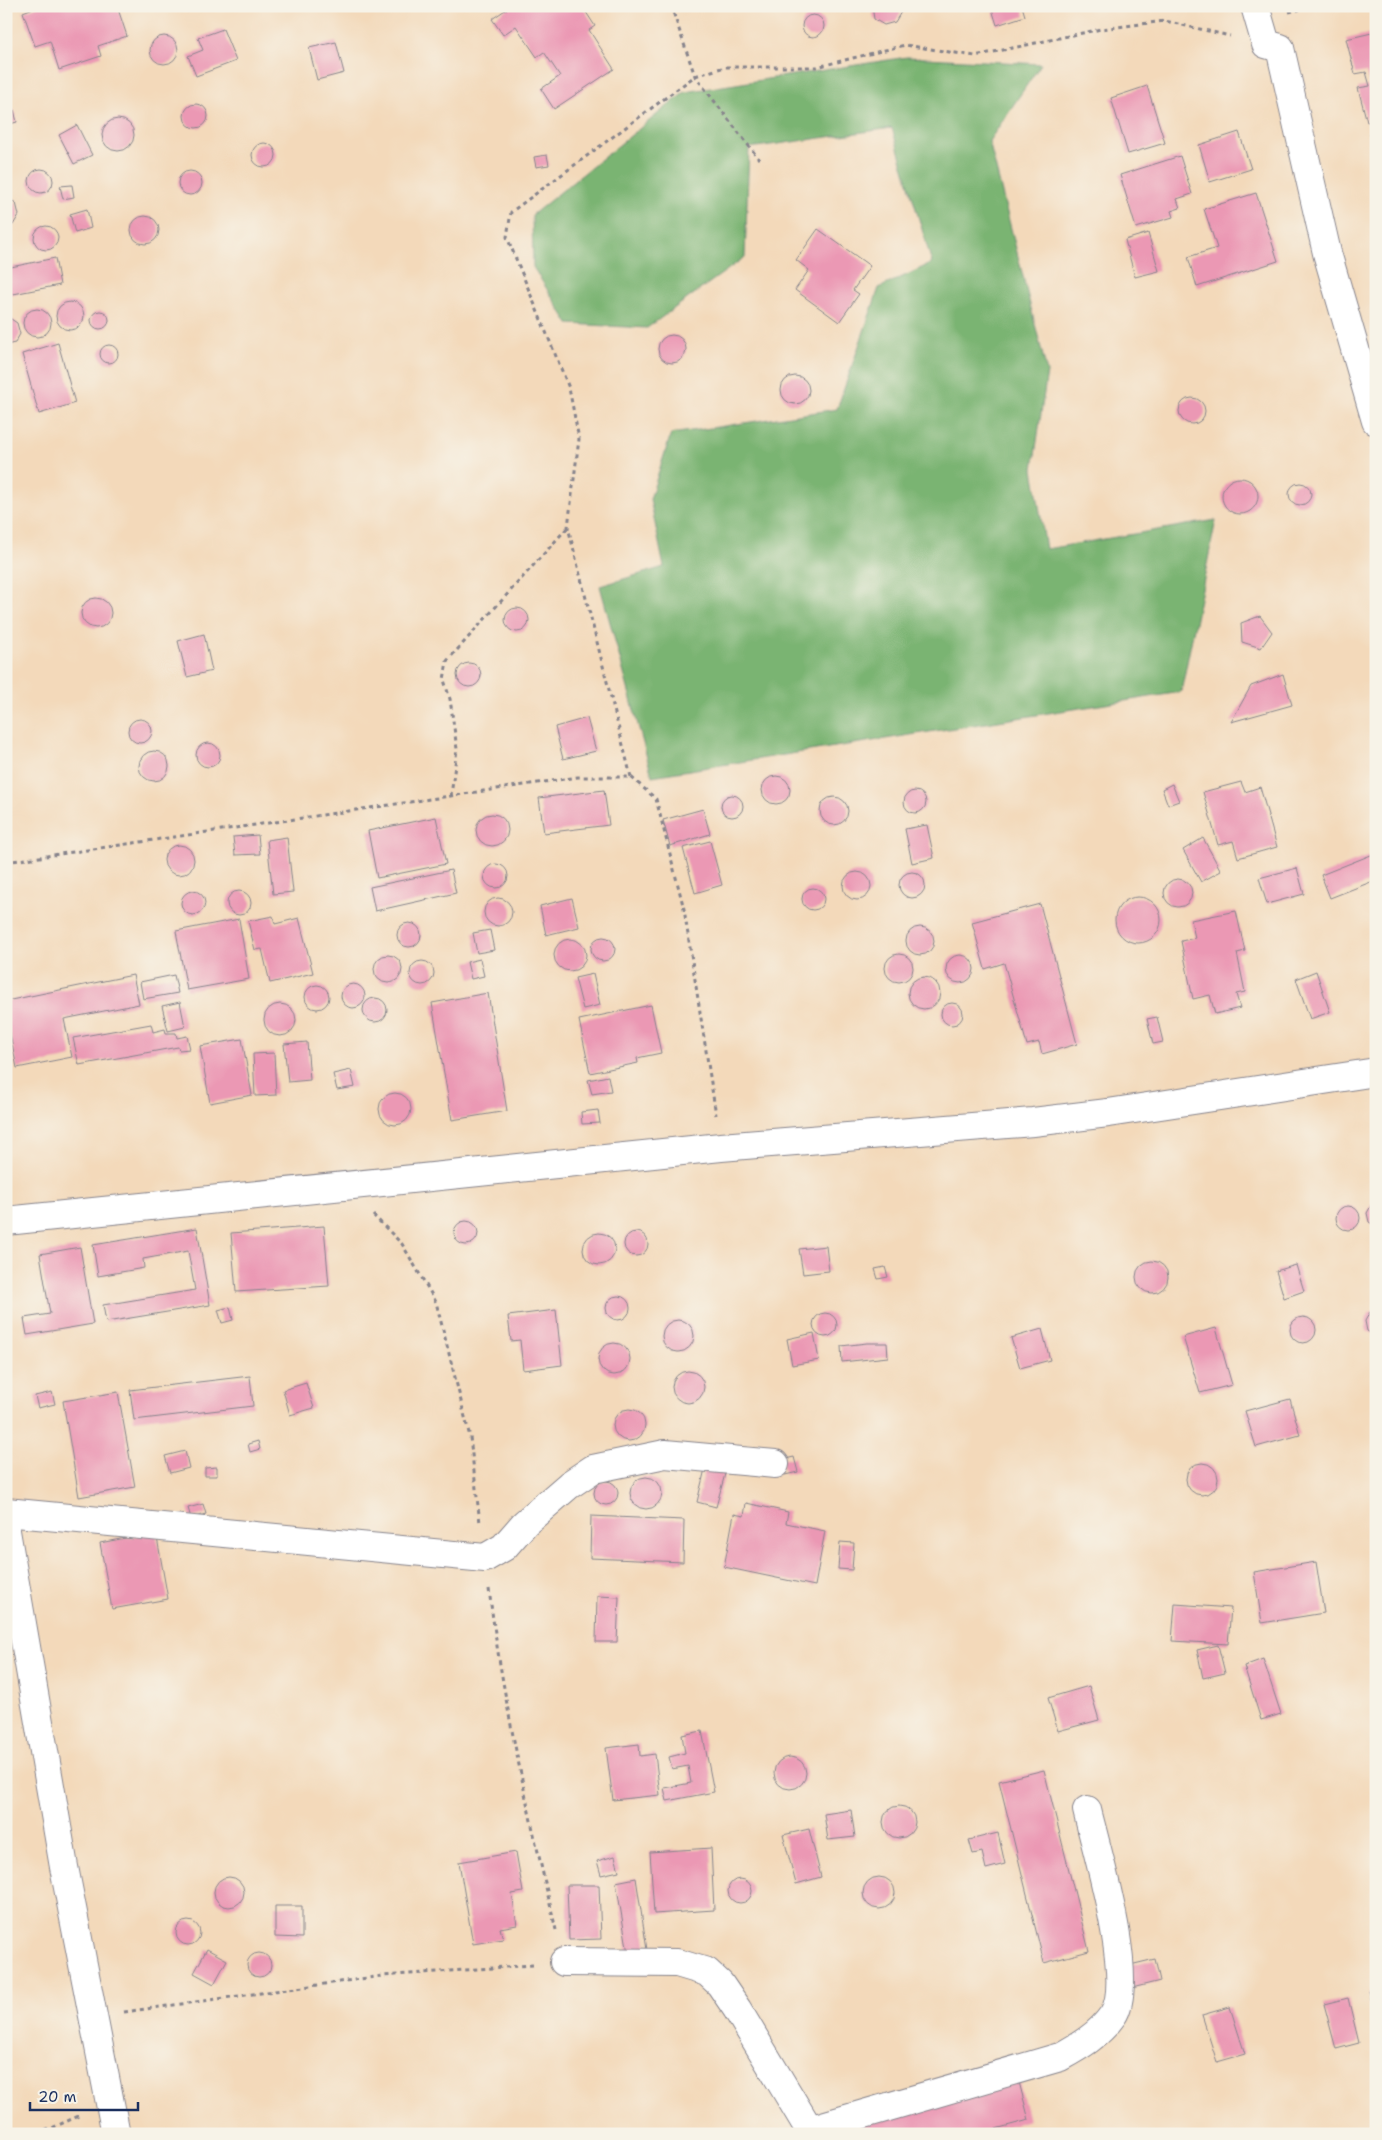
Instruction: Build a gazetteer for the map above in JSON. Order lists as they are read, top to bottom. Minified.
{"scale_bar":"20 m"}
